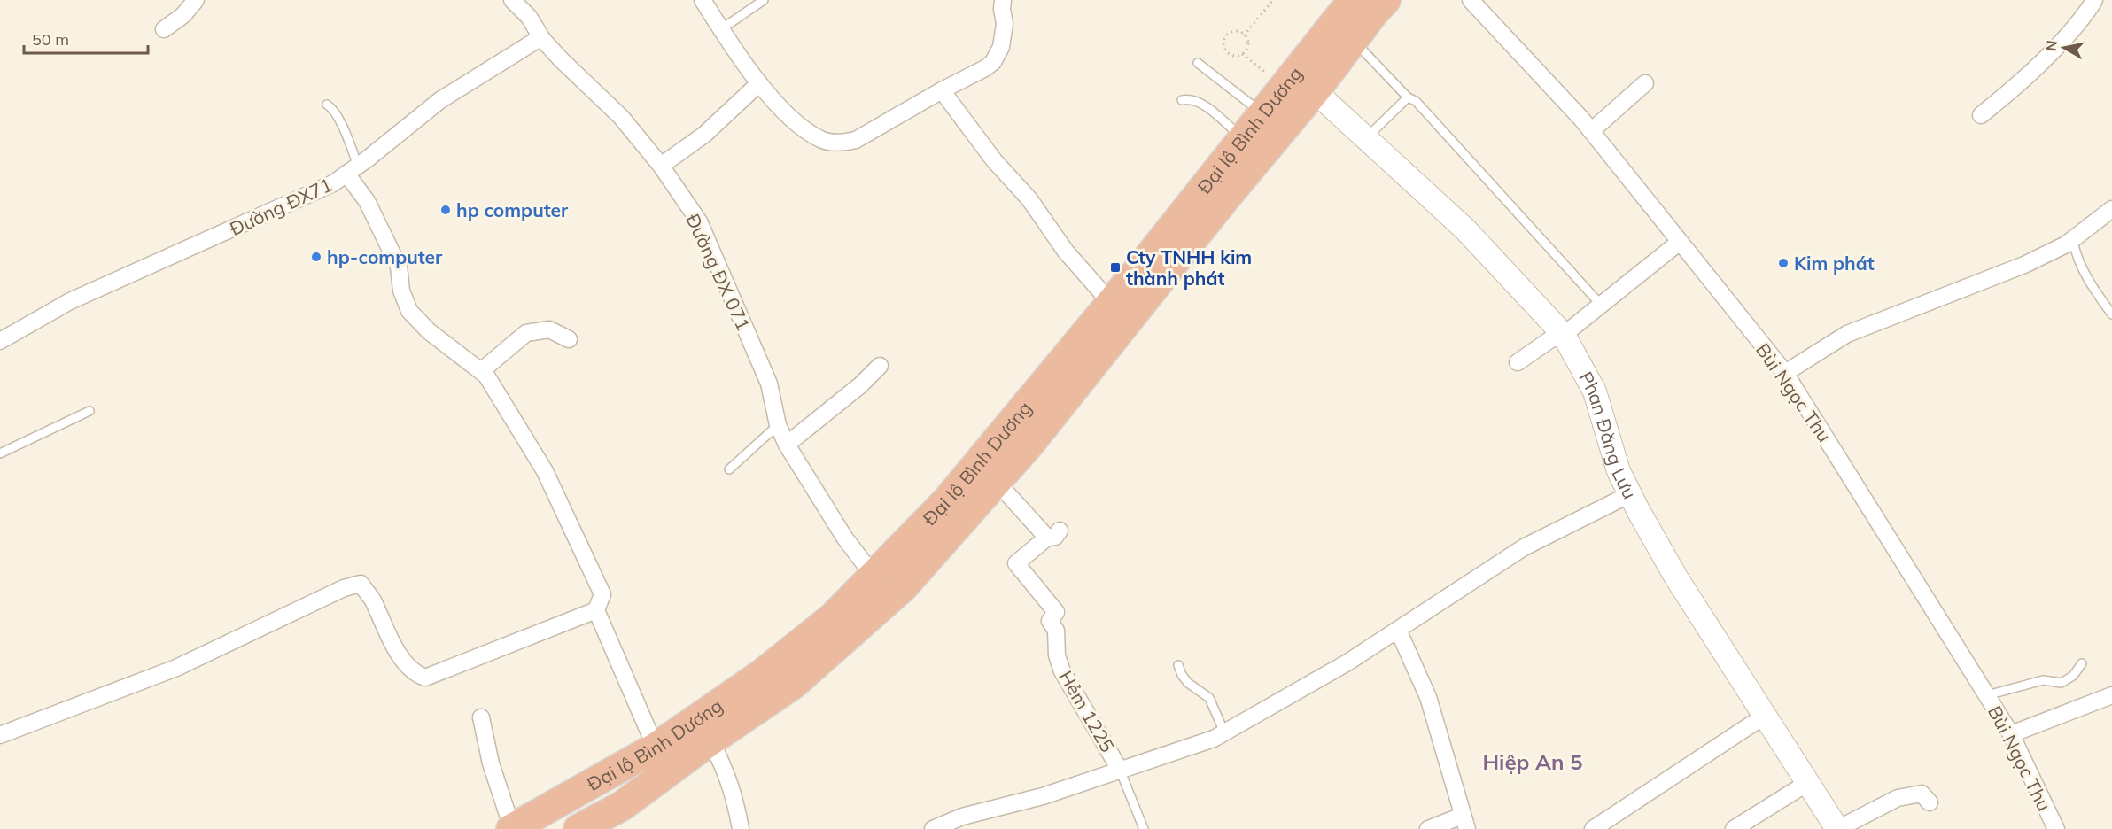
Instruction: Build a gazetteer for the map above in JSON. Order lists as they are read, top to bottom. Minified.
{"streets":{"highway":["Đại lộ Bình Dương"],"street":["Đường ĐX71","Đường ĐX 071","Bùi Ngọc Thu","Phan Đăng Lưu","Hẻm 1225"]},"crossings":[["Đại lộ Bình Dương","Đường ĐX 071"],["Đại lộ Bình Dương","Phan Đăng Lưu"],["Đại lộ Bình Dương","Hẻm 1225"],["Đường ĐX71","Đường ĐX 071"]],"districts":["Hiệp An 5"],"places":{"other":["hp computer","hp-computer","Kim phát"],"transit":["Cty TNHH kim thành phát"]},"scale_bar":"50 m","north":"left"}
